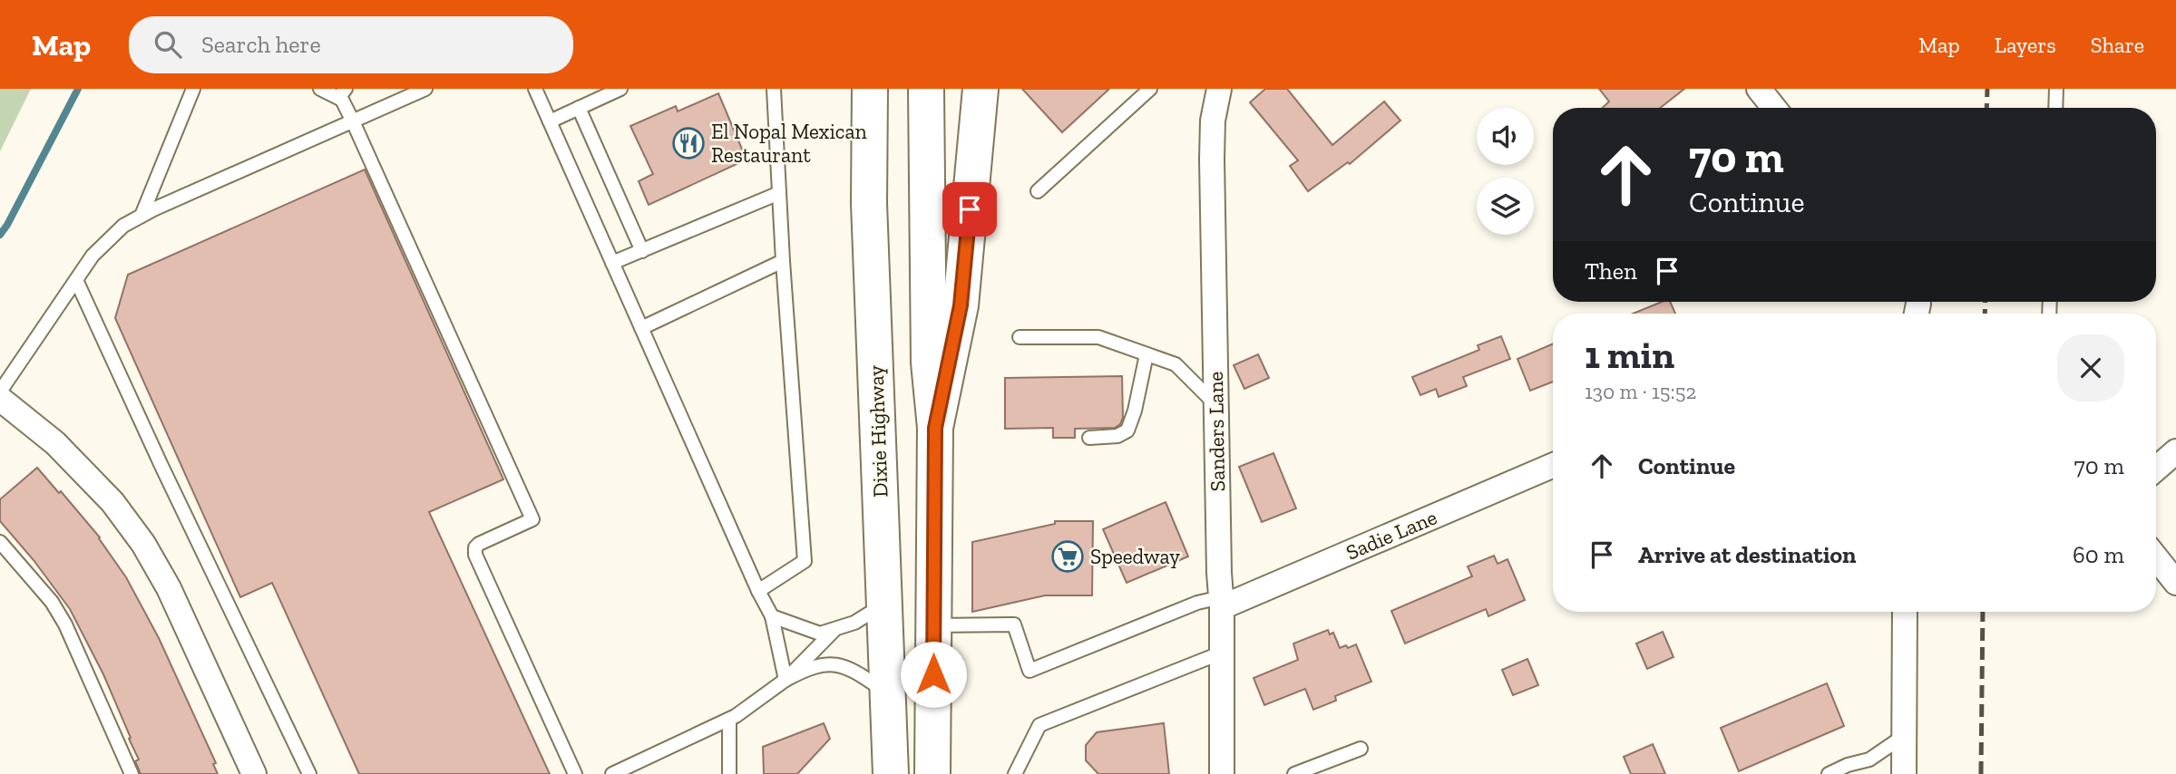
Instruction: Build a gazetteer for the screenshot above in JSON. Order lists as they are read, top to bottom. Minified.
{"streets":{"main road":["Dixie Highway"],"street":["Sanders Lane","Sadie Lane"]},"crossings":[["Sanders Lane","Sadie Lane"]],"places":{"restaurant":["El Nopal Mexican Restaurant"],"supermarket":["Speedway"]},"page":{"header":"Map","search":"Search here","nav":["Map","Layers","Share"],"turn":["70 m","Continue"],"then":"Then","heading":["1 min","130 m · 15:52"],"list":[{"name":"Continue","value":"70 m"},{"name":"Arrive at destination","value":"60 m"}]}}
